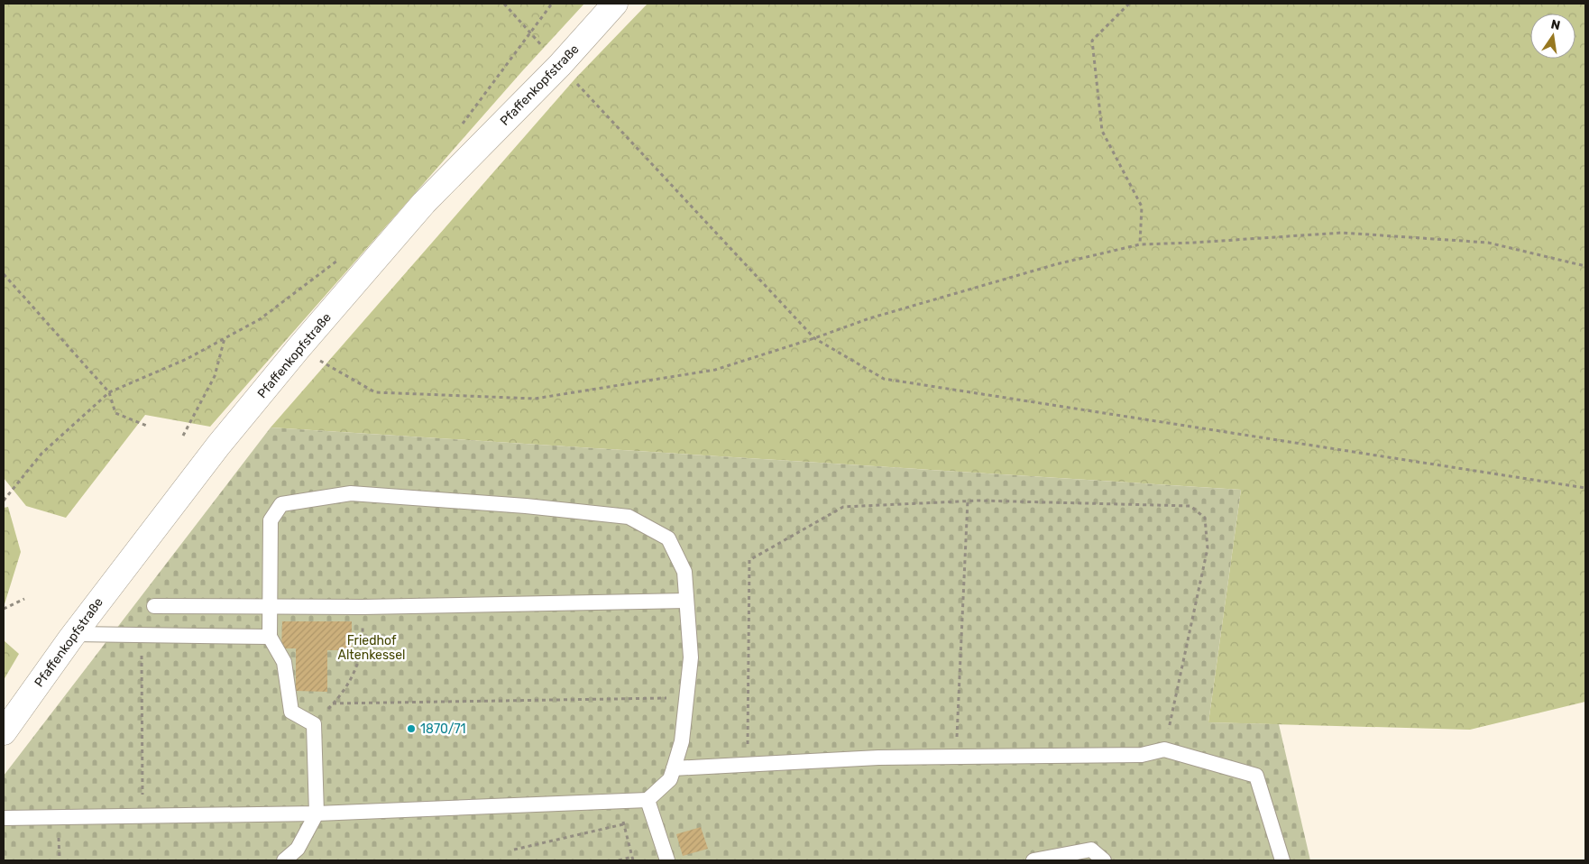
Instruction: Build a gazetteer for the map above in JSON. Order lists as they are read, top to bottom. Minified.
{"streets":{"street":["Pfaffenkopfstraße"]},"parks":["Friedhof Altenkessel"],"places":["1870/71"],"north":"top"}
